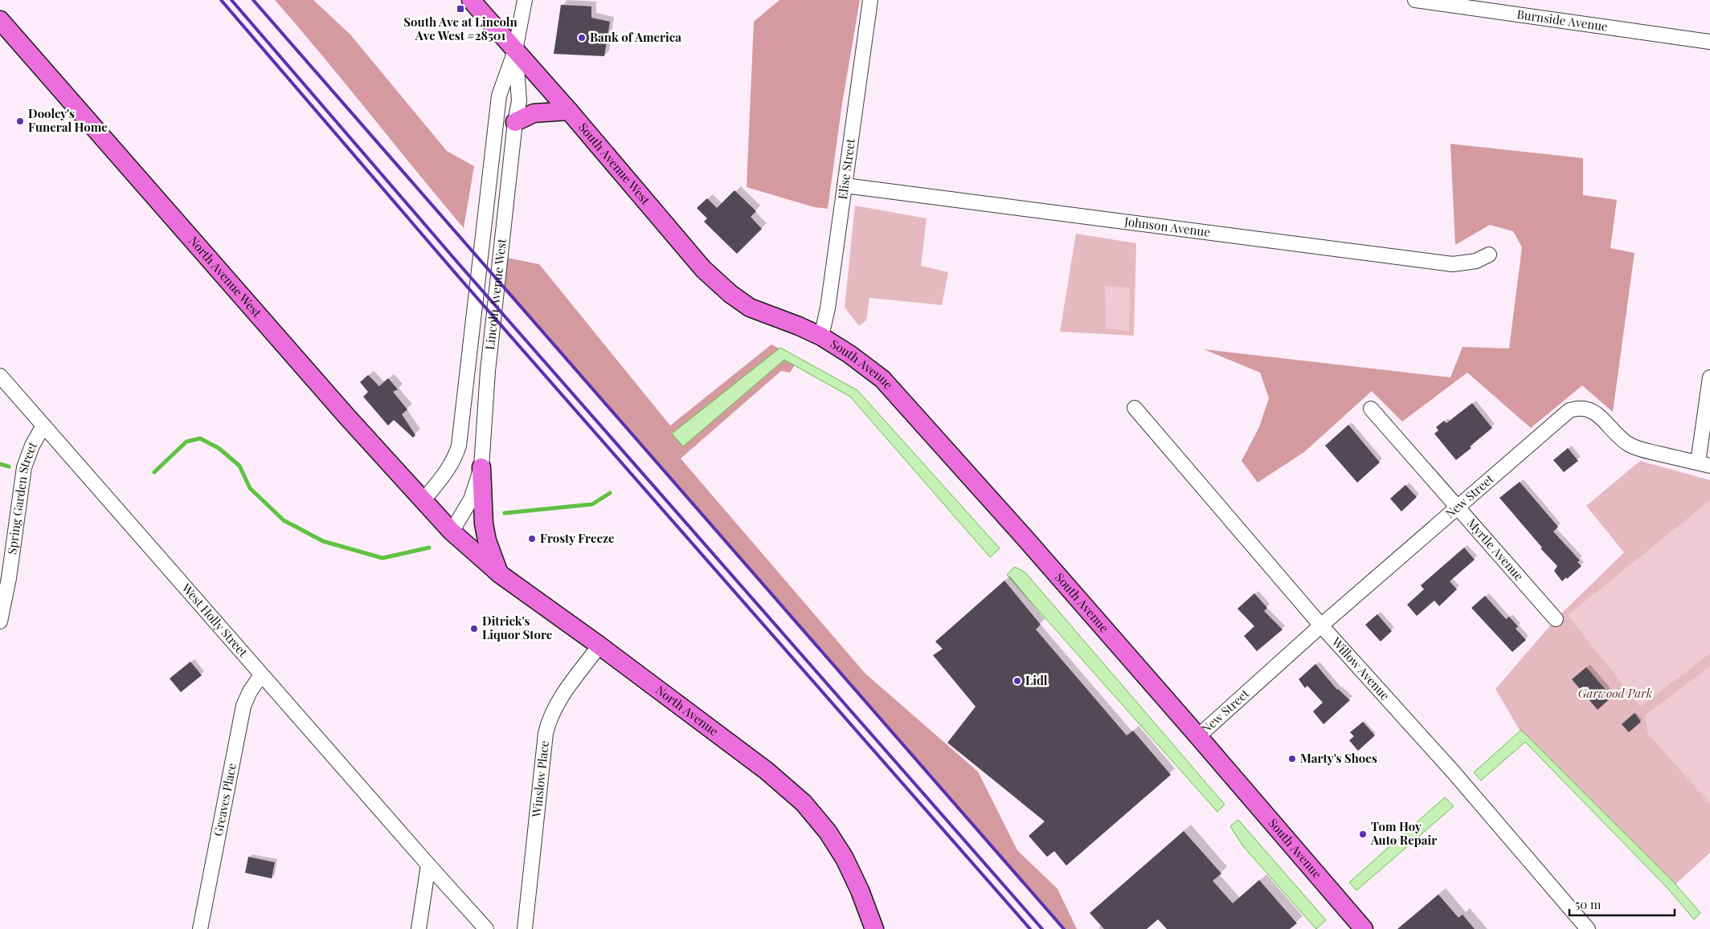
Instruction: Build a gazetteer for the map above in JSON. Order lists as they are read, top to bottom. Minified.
{"streets":{"main road":["South Avenue West","North Avenue West","South Avenue","North Avenue"],"street":["Burnside Avenue","Elise Street","Johnson Avenue","Lincoln Avenue West","New Street","Spring Garden Street","Myrtle Avenue","West Holly Street","Willow Avenue","Winslow Place","Greaves Place"]},"crossings":[["South Avenue West","Lincoln Avenue West"],["South Avenue West","South Avenue"],["Elise Street","Johnson Avenue"],["Elise Street","South Avenue"],["North Avenue West","Lincoln Avenue West"],["North Avenue West","North Avenue"],["Lincoln Avenue West","North Avenue"],["South Avenue","New Street"],["New Street","Myrtle Avenue"],["New Street","Willow Avenue"],["Spring Garden Street","West Holly Street"],["West Holly Street","Greaves Place"],["North Avenue","Winslow Place"]],"parks":["Garwood Park"],"places":{"transit":["South Ave at Lincoln Ave West #28501"],"other":["Bank of America","Dooley's Funeral Home","Frosty Freeze","Ditrick's Liquor Store","Lidl","Marty's Shoes","Tom Hoy Auto Repair"]},"scale_bar":"50 m"}
